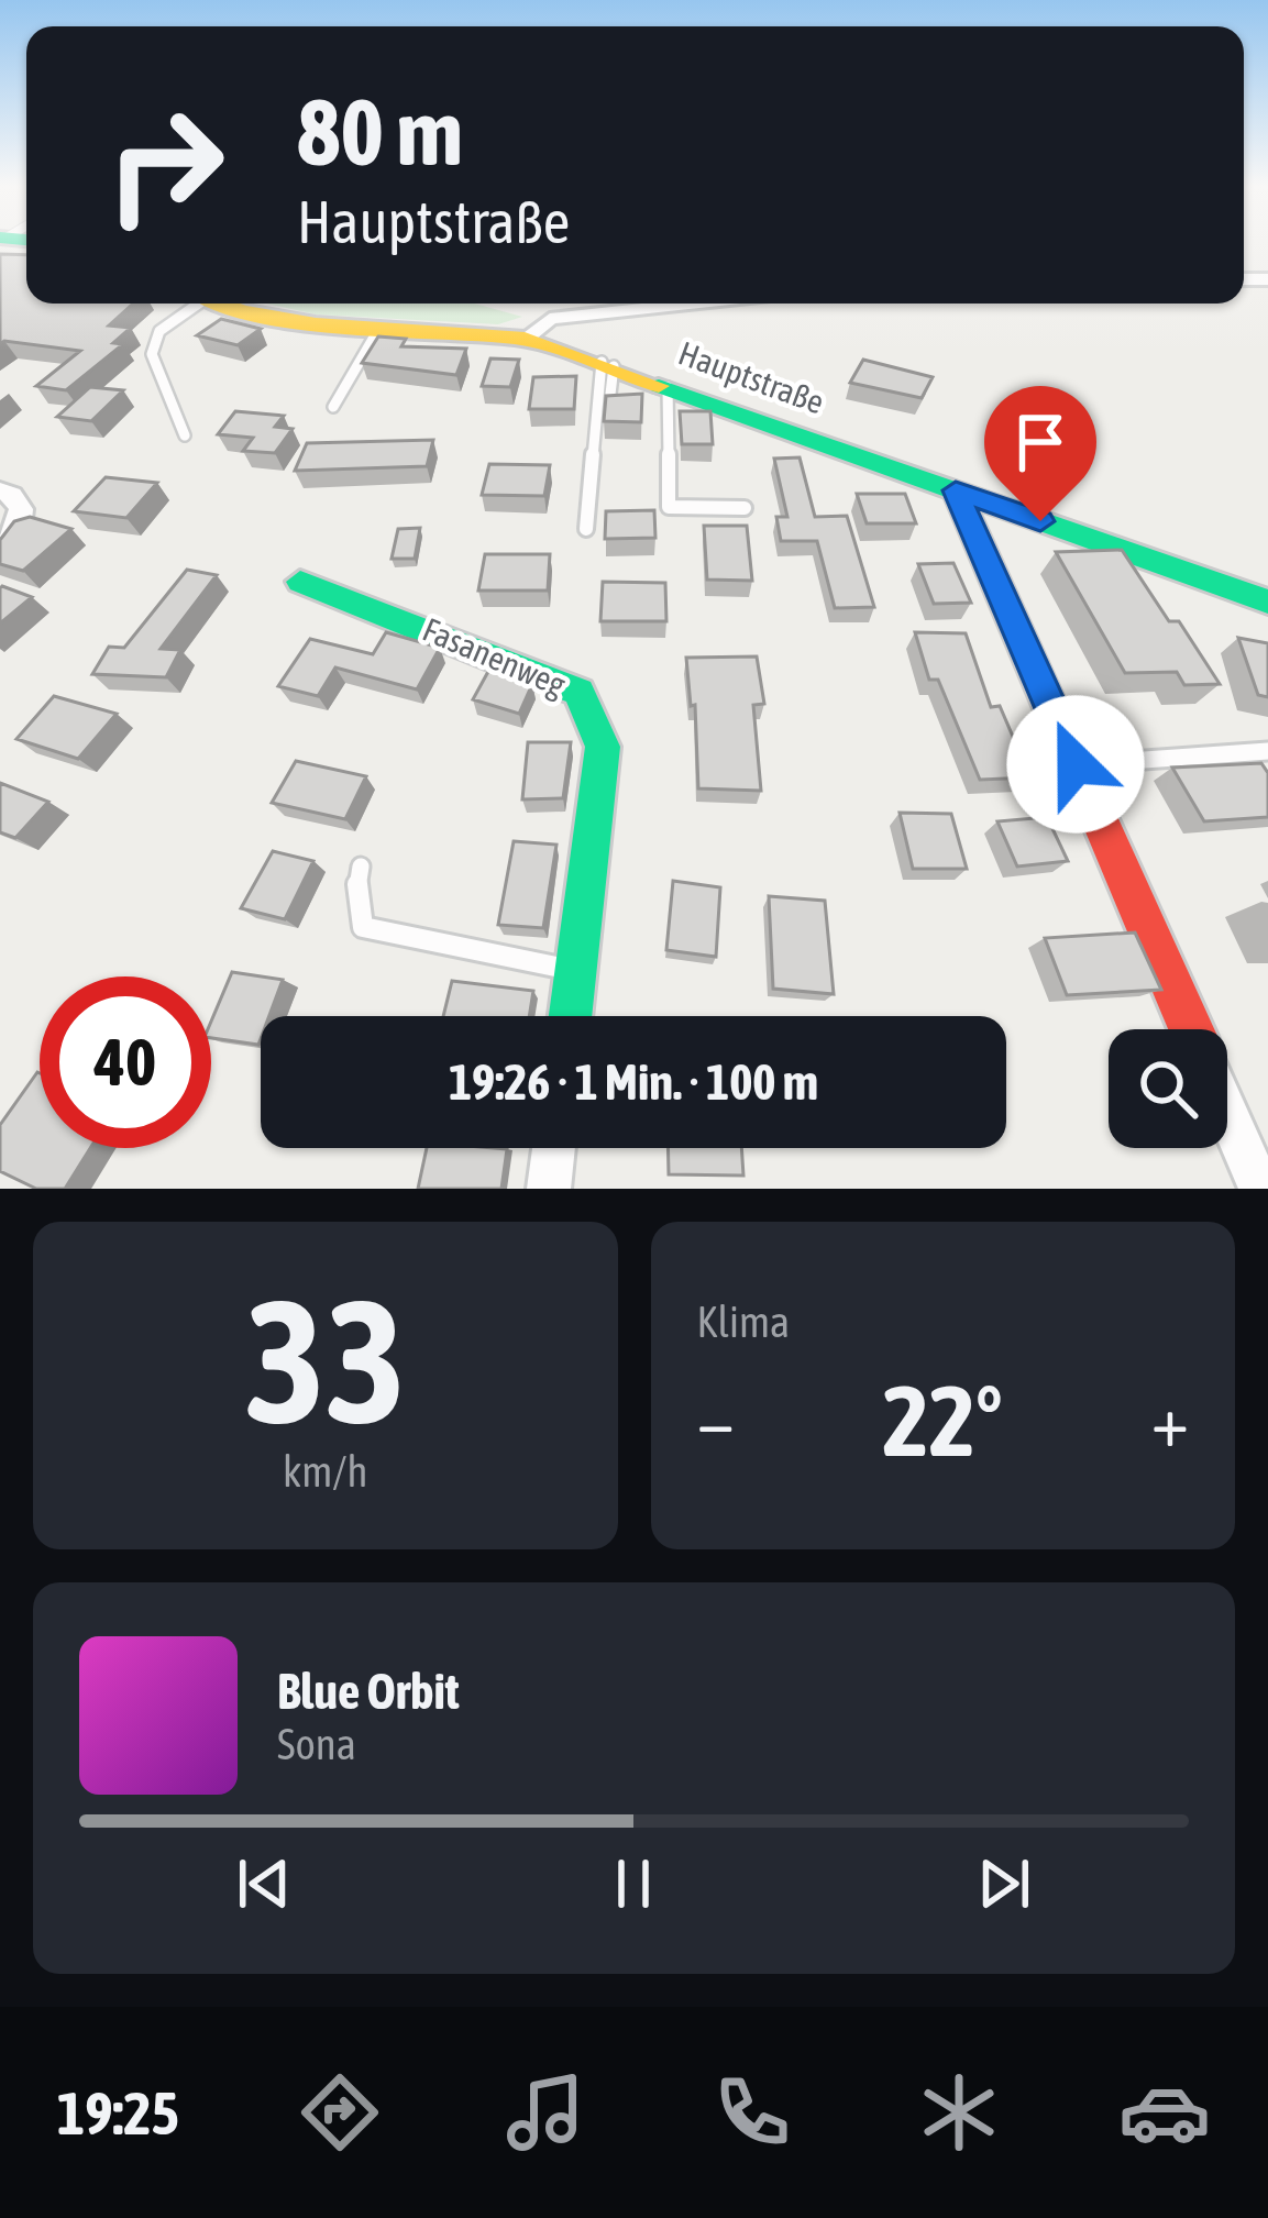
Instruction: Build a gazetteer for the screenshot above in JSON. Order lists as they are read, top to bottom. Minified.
{"streets":{"main road":["Hauptstraße","Fasanenweg"]},"page":{"turn":["80 m","Hauptstraße"],"limit":"40","trip":"19:26 · 1 Min. · 100 m","tile":[["33","km/h"],"Klima"],"heat":["−","22°","+"],"song":["Blue Orbit","Sona"],"tabs":"19:25"}}
